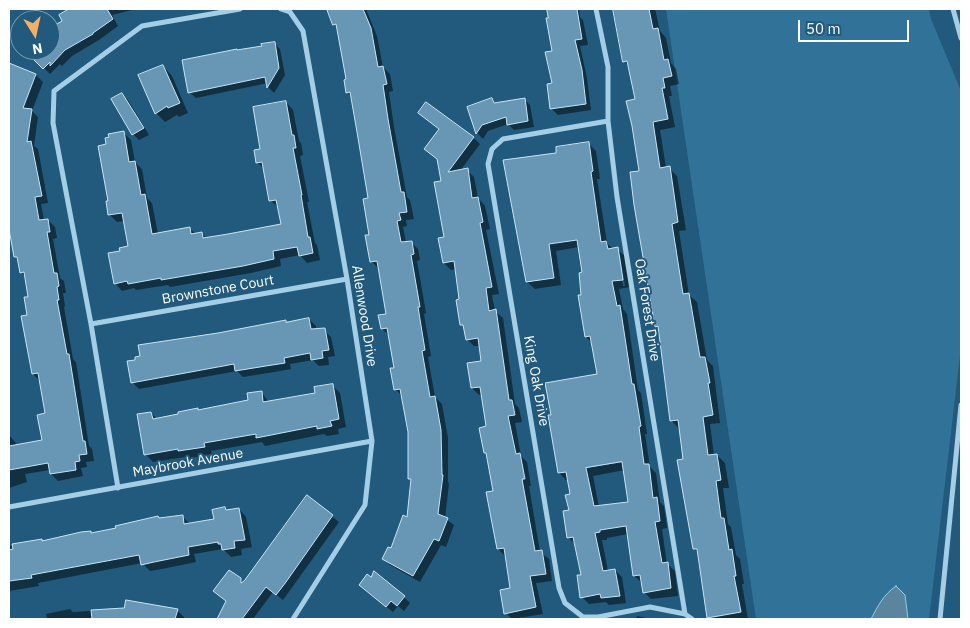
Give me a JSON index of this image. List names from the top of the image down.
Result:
{
  "streets": {
    "street": [
      "Brownstone Court",
      "Oak Forest Drive",
      "Allenwood Drive",
      "King Oak Drive",
      "Maybrook Avenue"
    ]
  },
  "crossings": [
    ["Brownstone Court", "Allenwood Drive"],
    ["Oak Forest Drive", "King Oak Drive"],
    ["Allenwood Drive", "Maybrook Avenue"]
  ],
  "scale_bar": "50 m",
  "north": "bottom"
}
